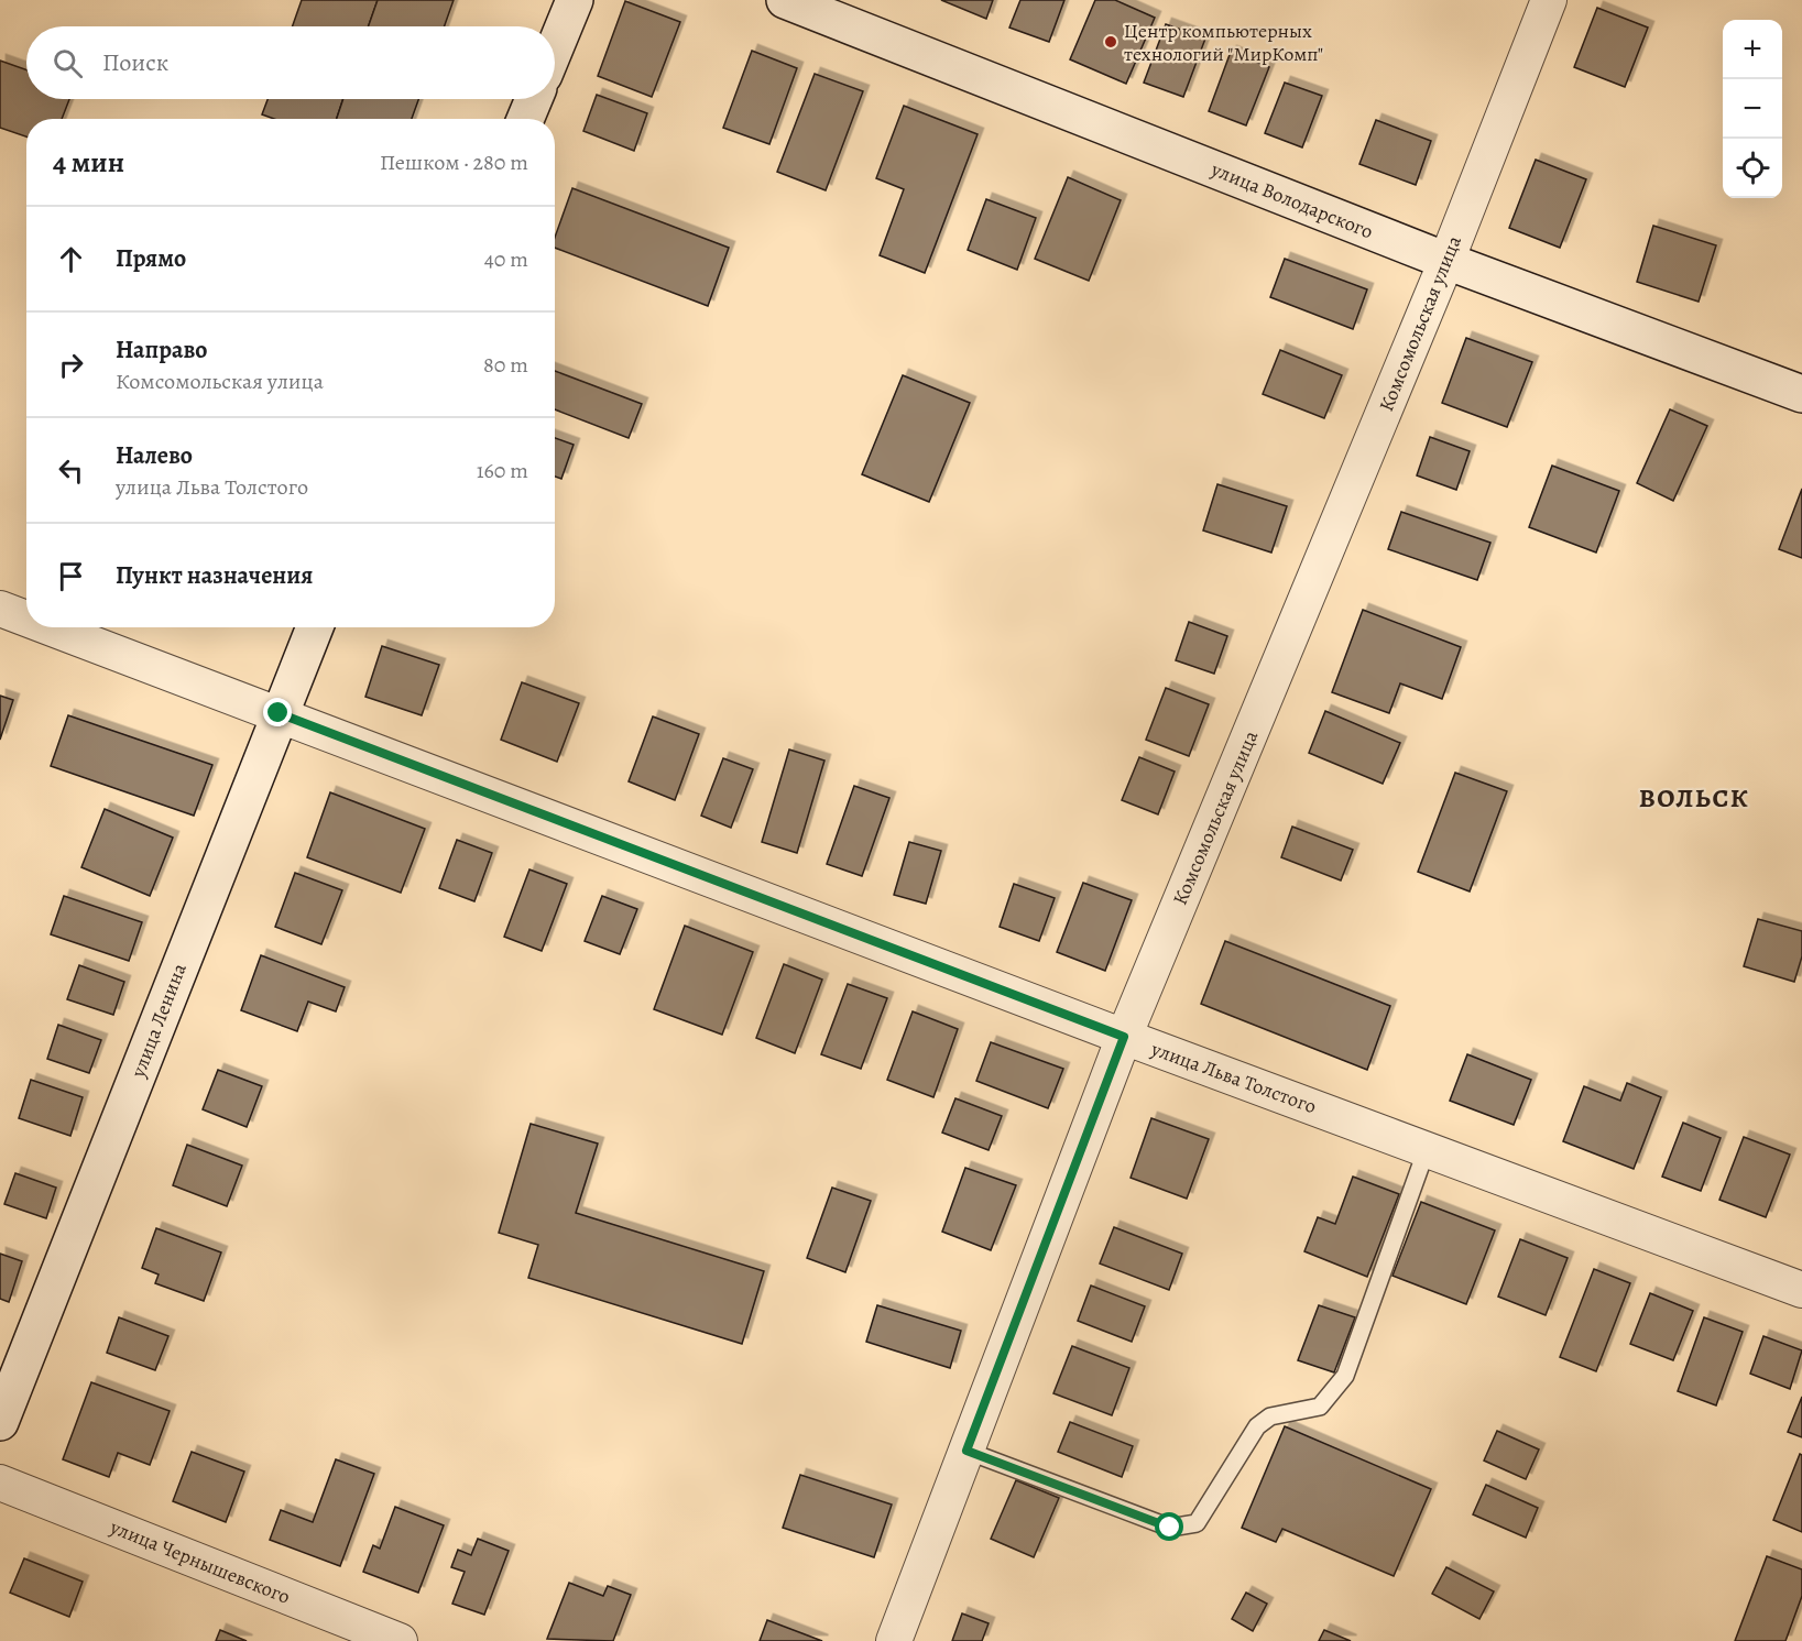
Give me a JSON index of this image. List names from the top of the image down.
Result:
{
  "streets": {
    "street": [
      "улица Володарского",
      "Комсомольская улица",
      "улица Ленина",
      "улица Льва Толстого",
      "улица Чернышевского"
    ]
  },
  "crossings": [
    ["улица Володарского", "Комсомольская улица"],
    ["Комсомольская улица", "улица Льва Толстого"],
    ["улица Ленина", "улица Льва Толстого"]
  ],
  "districts": ["ВОЛЬСК"],
  "places": ["Центр компьютерных технологий \"МирКомп\""],
  "page": {
    "map_buttons": ["+", "−"],
    "search": "Поиск",
    "heading": ["4 мин", "Пешком · 280 m"],
    "list": [
      ["Прямо", "40 m"],
      ["Направо", "Комсомольская улица", "80 m"],
      ["Налево", "улица Льва Толстого", "160 m"],
      "Пункт назначения"
    ]
  }
}
